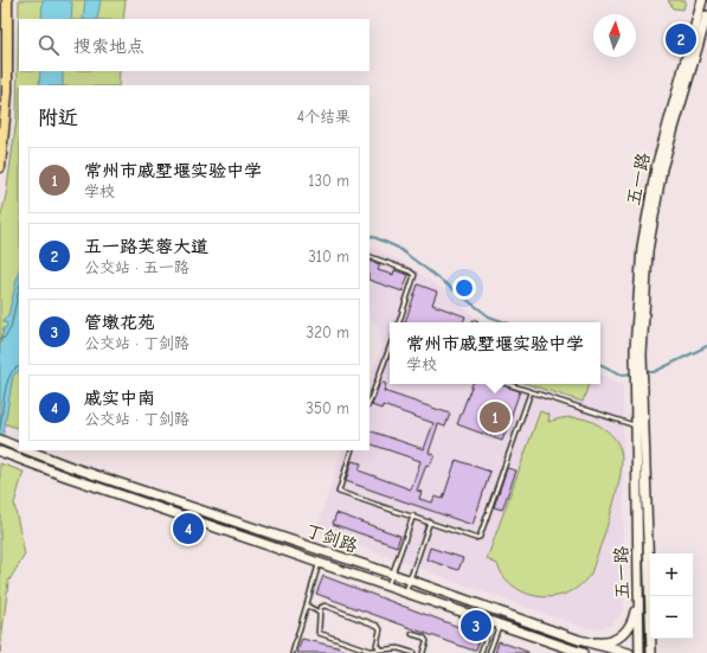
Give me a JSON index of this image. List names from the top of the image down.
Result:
{
  "streets": {
    "main road": ["五一路", "丁剑路"]
  },
  "north": "top",
  "page": {
    "search": "搜索地点",
    "pins": [
      "2",
      "1",
      "4",
      "3"
    ],
    "heading": ["附近", "4个结果"],
    "list": [
      {
        "mark": "1",
        "name": "常州市戚墅堰实验中学",
        "note": "学校",
        "value": "130 m"
      },
      {
        "mark": "2",
        "name": "五一路芙蓉大道",
        "note": "公交站 · 五一路",
        "value": "310 m"
      },
      {
        "mark": "3",
        "name": "管墩花苑",
        "note": "公交站 · 丁剑路",
        "value": "320 m"
      },
      {
        "mark": "4",
        "name": "戚实中南",
        "note": "公交站 · 丁剑路",
        "value": "350 m"
      }
    ],
    "popup": ["常州市戚墅堰实验中学", "学校"],
    "map_buttons": ["+", "−"]
  }
}
